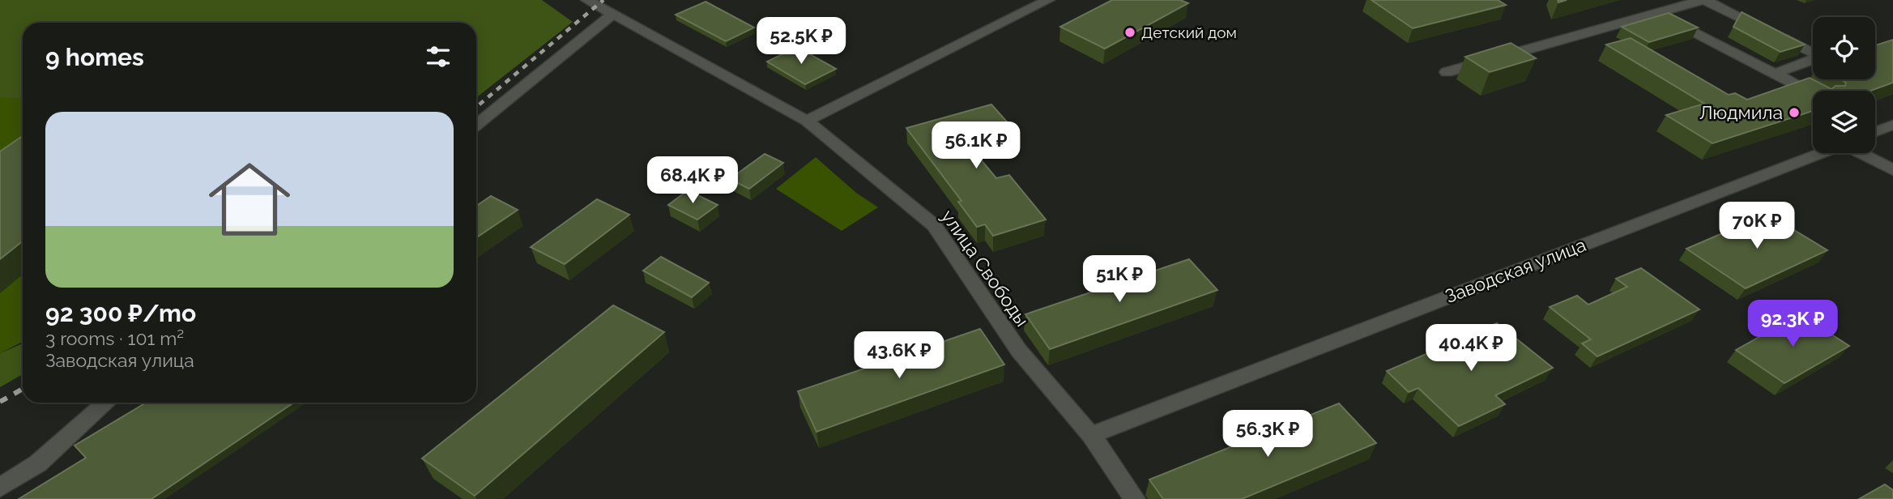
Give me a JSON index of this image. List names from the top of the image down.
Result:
{
  "streets": {
    "street": ["улица Свободы", "Заводская улица"]
  },
  "crossings": [
    ["улица Свободы", "Заводская улица"]
  ],
  "places": ["Детский дом", "Людмила"],
  "page": {
    "price": [
      "52.5K ₽",
      "56.1K ₽",
      "68.4K ₽",
      "70K ₽",
      "51K ₽",
      "92.3K ₽",
      "40.4K ₽",
      "43.6K ₽",
      "56.3K ₽"
    ],
    "heading": "9 homes",
    "list": [
      {
        "name": "92 300 ₽/mo",
        "note": "3 rooms · 101 m² · Заводская улица"
      }
    ]
  }
}
